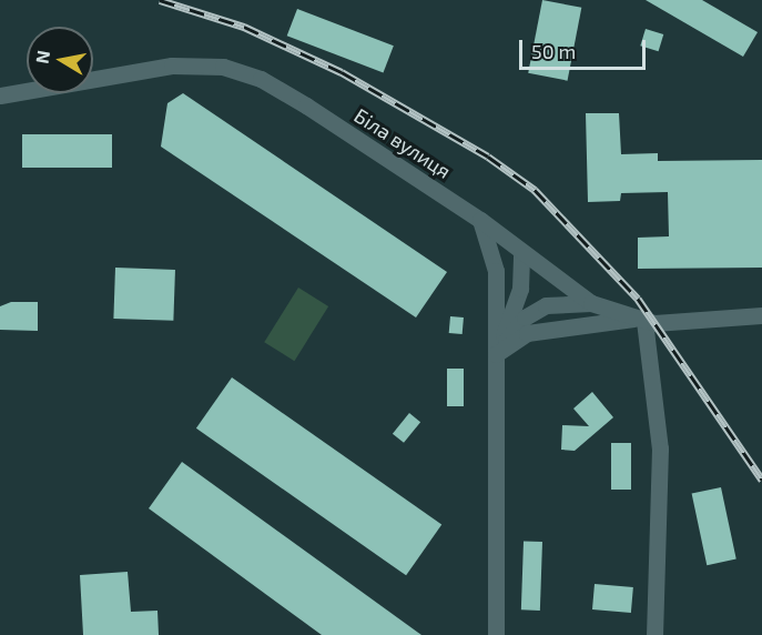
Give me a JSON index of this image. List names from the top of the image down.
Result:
{
  "streets": {
    "street": ["Біла вулиця"]
  },
  "scale_bar": "50 m",
  "north": "left"
}
